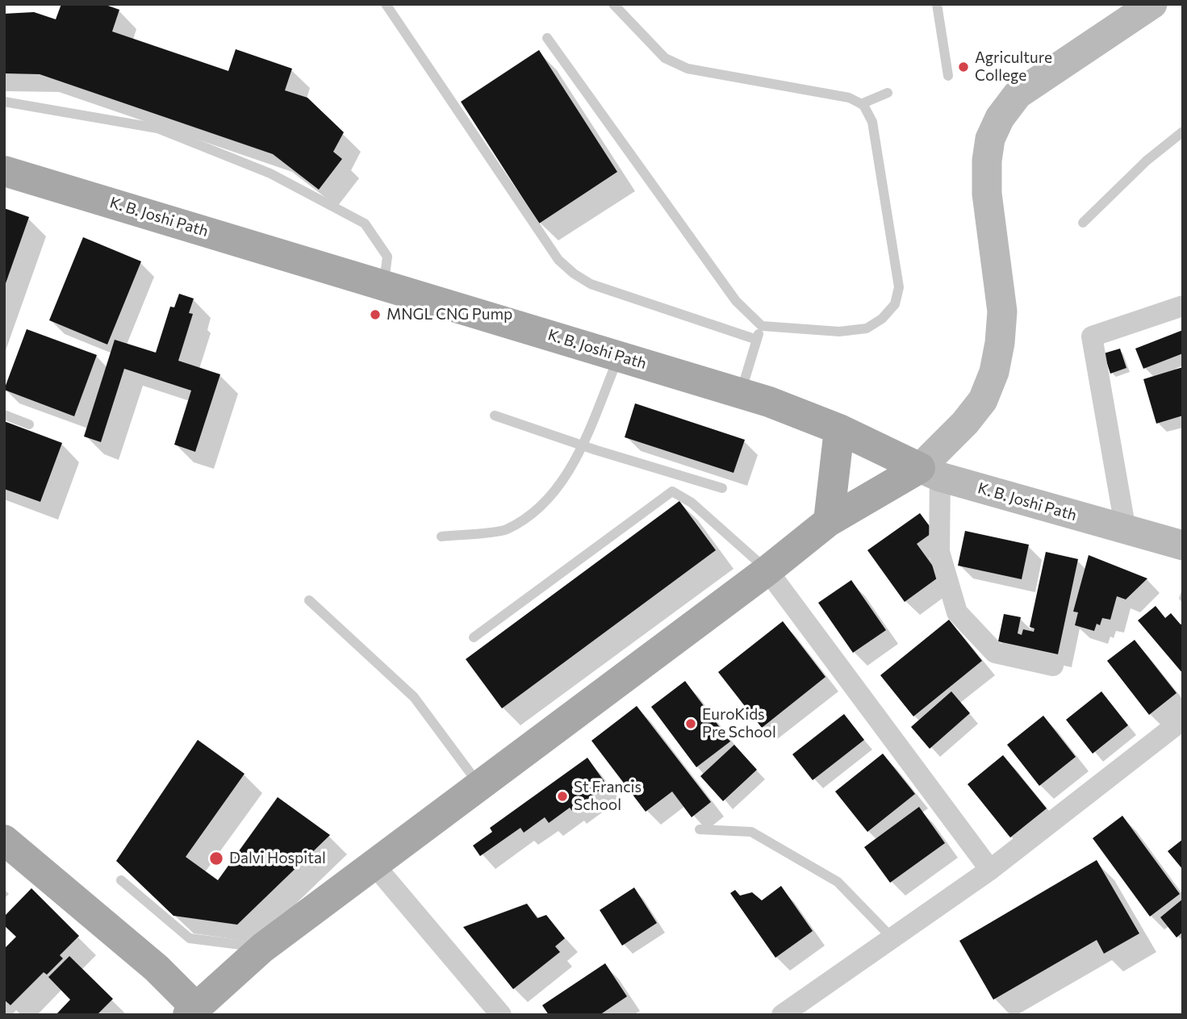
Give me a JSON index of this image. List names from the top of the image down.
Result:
{
  "streets": {
    "main road": ["K. B. Joshi Path"]
  },
  "places": [
    "Agriculture College",
    "MNGL CNG Pump",
    "EuroKids Pre School",
    "St Francis School",
    "Dalvi Hospital"
  ]
}
